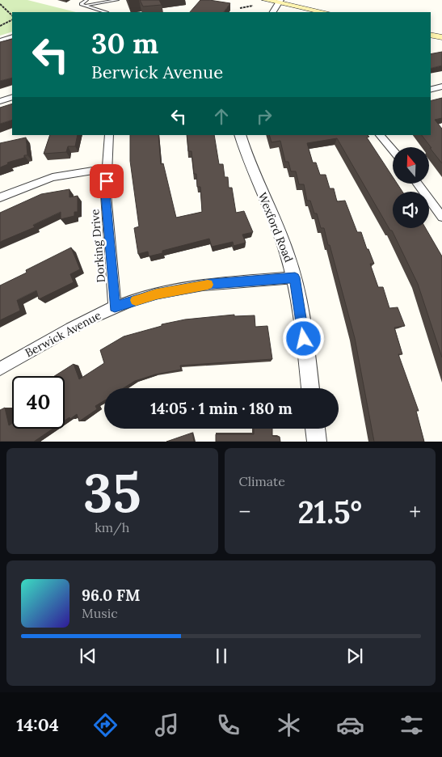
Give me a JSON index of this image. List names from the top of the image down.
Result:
{
  "streets": {
    "street": ["Wexford Road", "Dorking Drive", "Berwick Avenue"]
  },
  "crossings": [
    ["Wexford Road", "Berwick Avenue"],
    ["Dorking Drive", "Berwick Avenue"]
  ],
  "north": "top",
  "page": {
    "turn": ["30 m", "Berwick Avenue"],
    "limit": "40",
    "trip": "14:05 · 1 min · 180 m",
    "tile": [
      ["35", "km/h"],
      "Climate"
    ],
    "heat": ["−", "21.5°", "+"],
    "song": ["96.0 FM", "Music"],
    "tabs": "14:04"
  }
}
